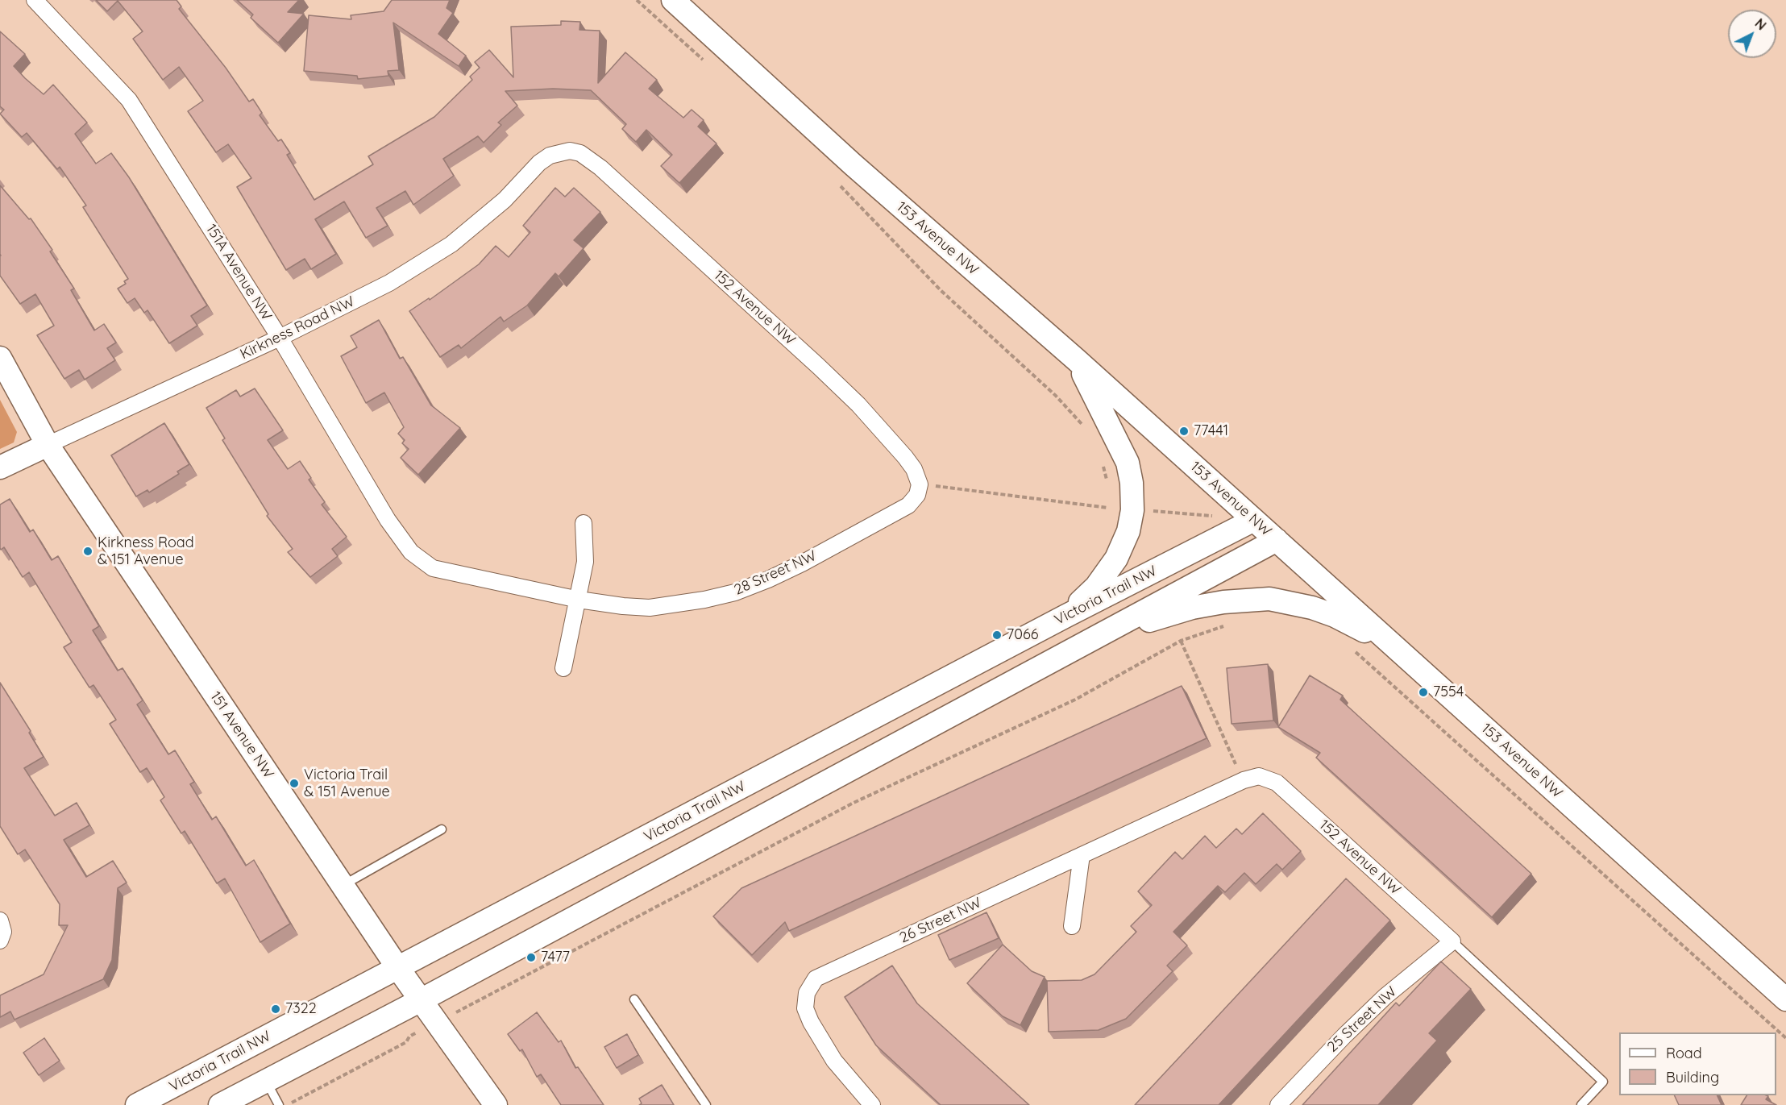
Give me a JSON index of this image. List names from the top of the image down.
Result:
{
  "streets": {
    "main road": [
      "153 Avenue NW",
      "Kirkness Road NW",
      "Victoria Trail NW",
      "151 Avenue NW"
    ],
    "street": [
      "151A Avenue NW",
      "152 Avenue NW",
      "28 Street NW",
      "26 Street NW",
      "25 Street NW"
    ]
  },
  "crossings": [
    ["153 Avenue NW", "Victoria Trail NW"],
    ["151A Avenue NW", "Kirkness Road NW"],
    ["151A Avenue NW", "28 Street NW"],
    ["152 Avenue NW", "Kirkness Road NW"],
    ["152 Avenue NW", "28 Street NW"],
    ["152 Avenue NW", "26 Street NW"],
    ["152 Avenue NW", "25 Street NW"],
    ["Kirkness Road NW", "151 Avenue NW"],
    ["Victoria Trail NW", "151 Avenue NW"]
  ],
  "places": [
    "77441",
    "Kirkness Road & 151 Avenue",
    "7066",
    "7554",
    "Victoria Trail & 151 Avenue",
    "7477",
    "7322"
  ],
  "legend": ["Road", "Building"],
  "north": "top right"
}
